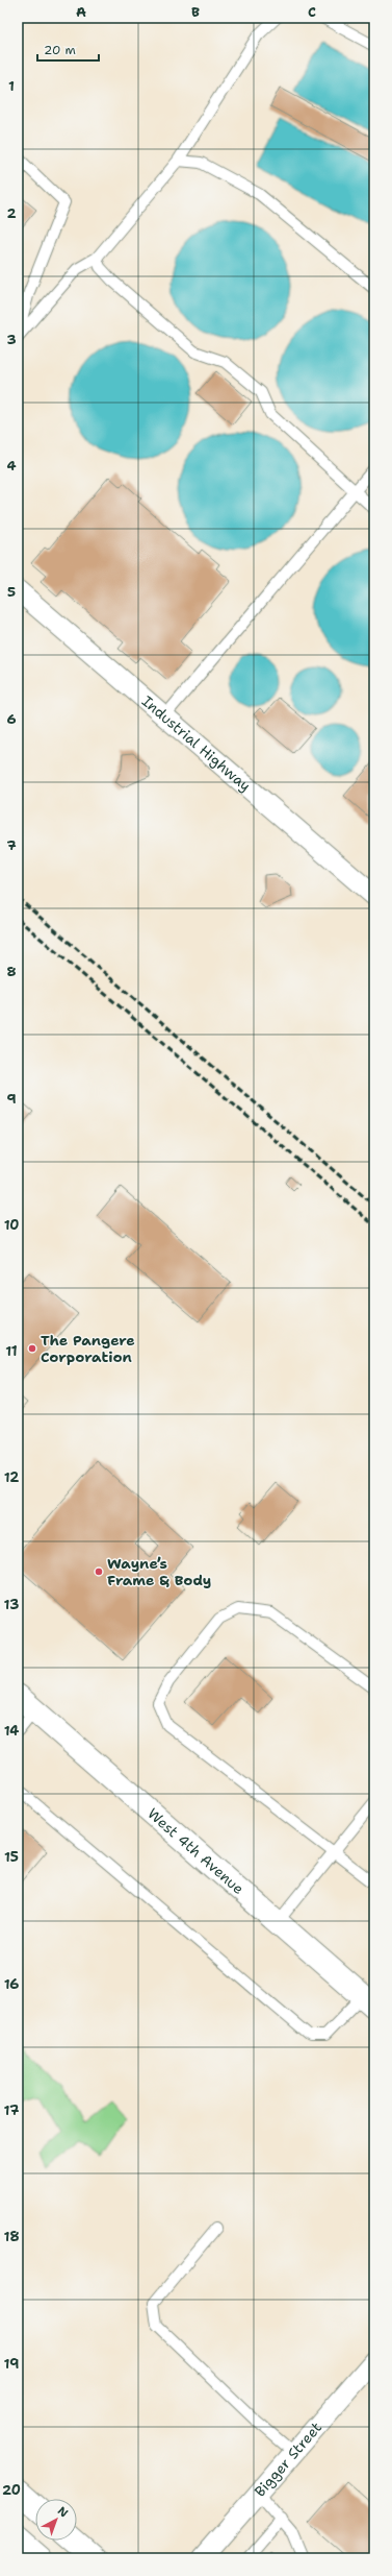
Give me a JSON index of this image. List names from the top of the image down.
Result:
{
  "streets": {
    "main road": ["West 4th Avenue"],
    "street": ["Industrial Highway", "Bigger Street"]
  },
  "places": ["The Pangere Corporation", "Wayne’s Frame & Body"],
  "scale_bar": "20 m",
  "north": "top right",
  "grid": {
    "columns": ["A", "B", "C"],
    "rows": [
      "1",
      "2",
      "3",
      "4",
      "5",
      "6",
      "7",
      "8",
      "9",
      "10",
      "11",
      "12",
      "13",
      "14",
      "15",
      "16",
      "17",
      "18",
      "19",
      "20"
    ]
  }
}
